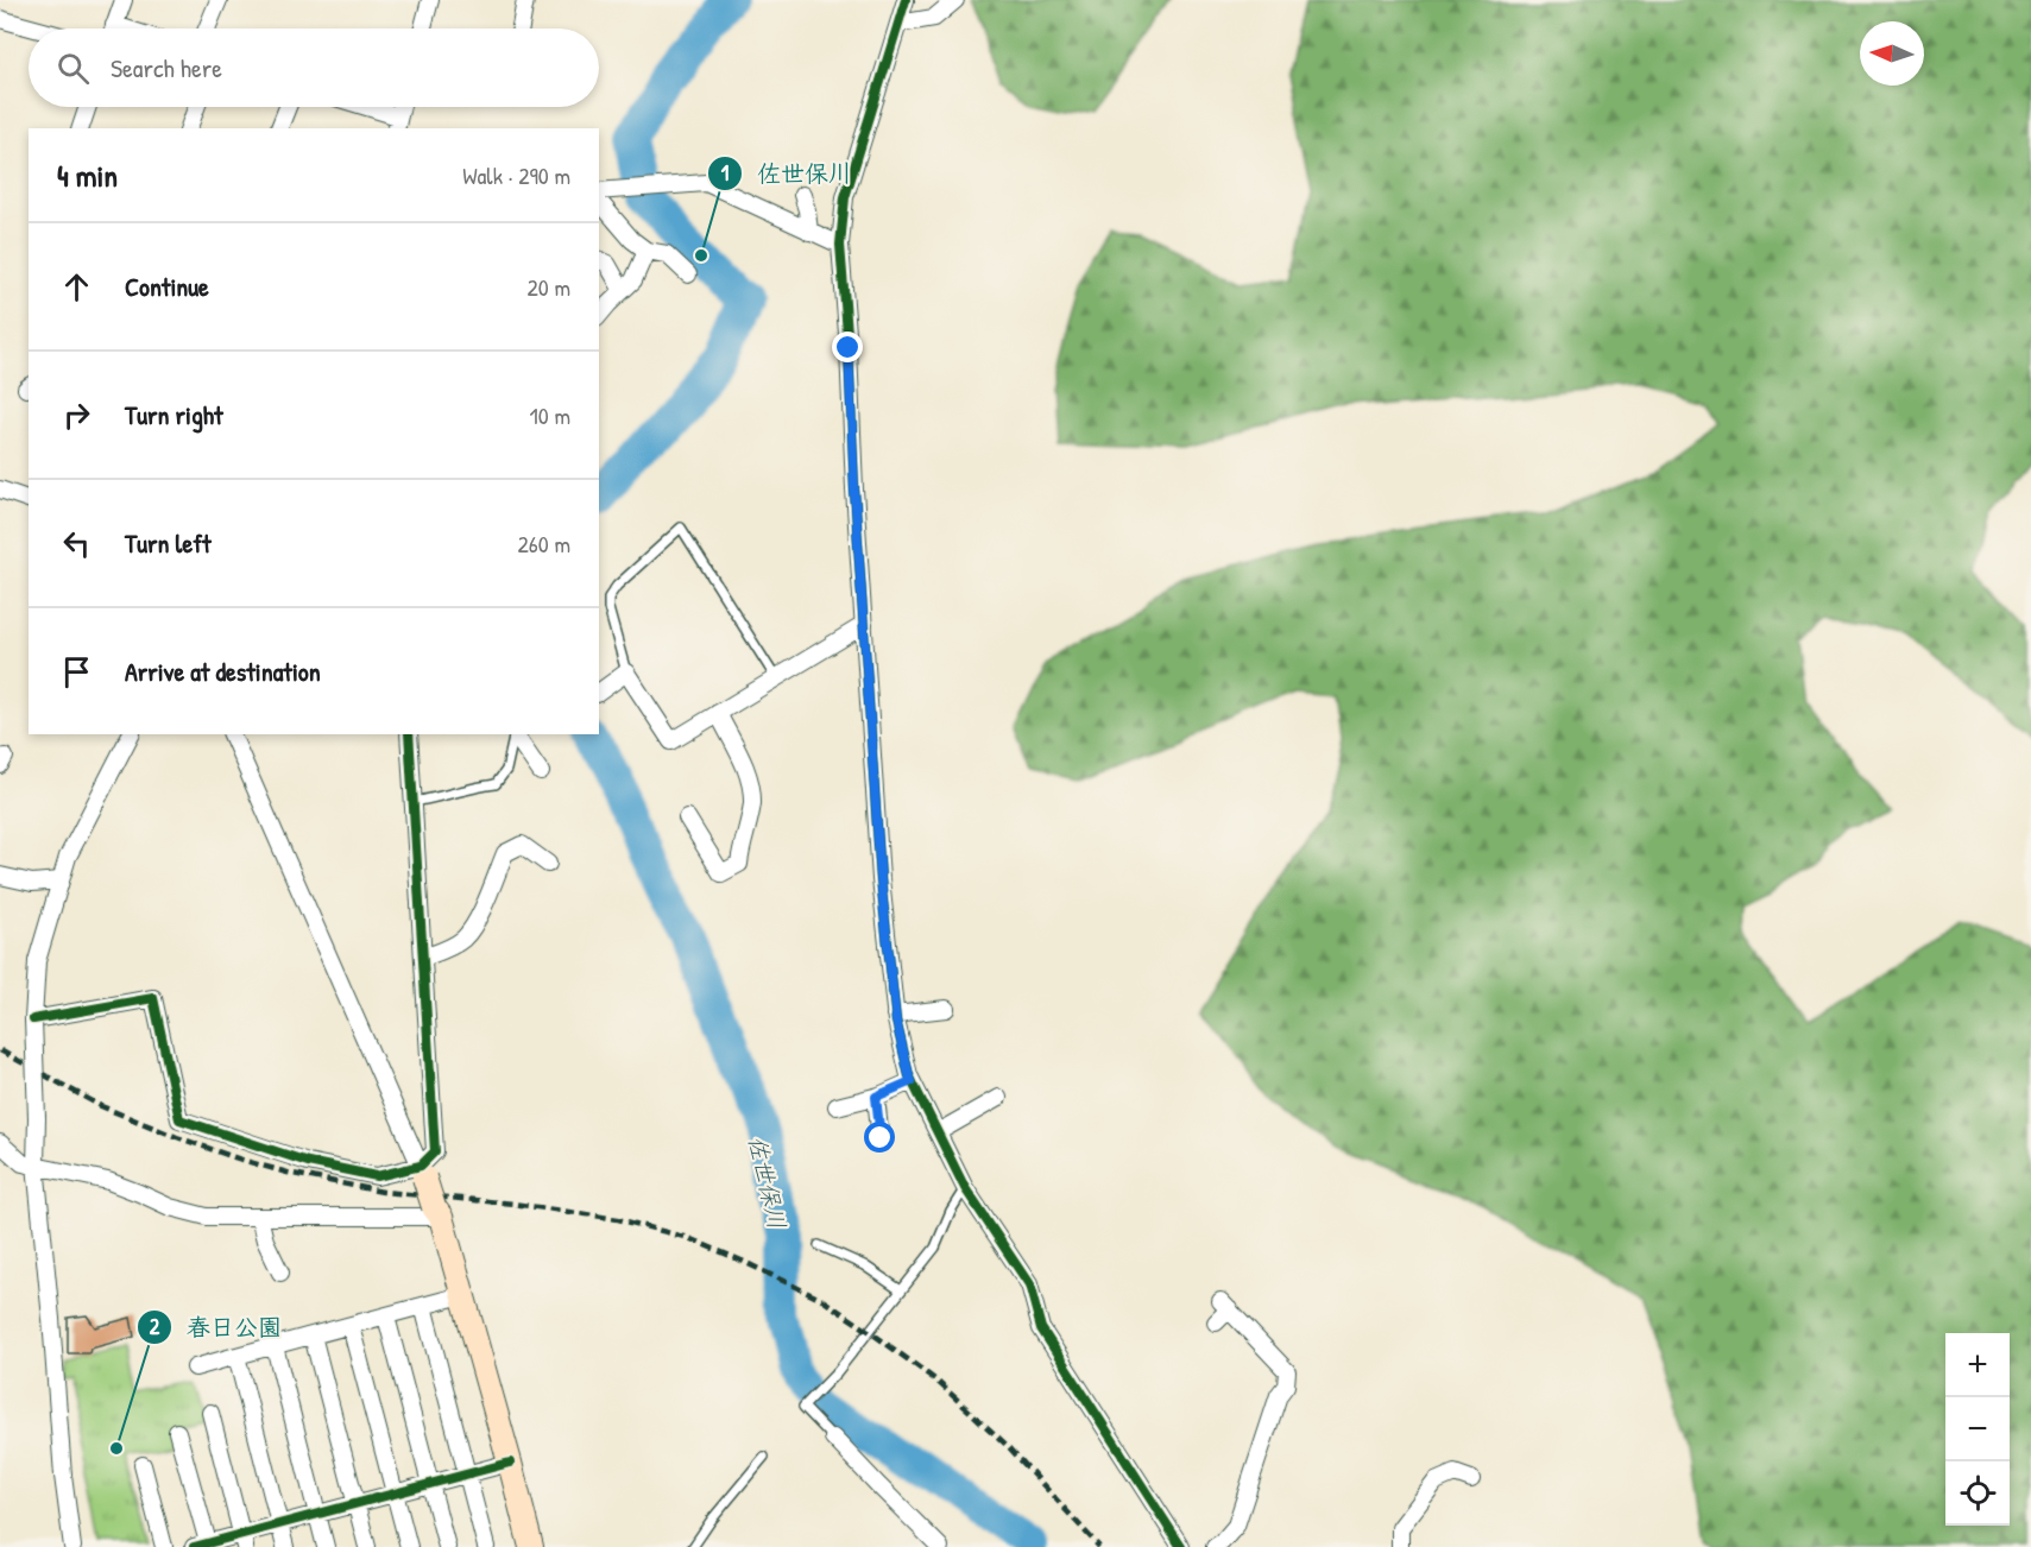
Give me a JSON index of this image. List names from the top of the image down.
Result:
{
  "water": ["佐世保川"],
  "places": ["佐世保川", "春日公園"],
  "north": "left",
  "page": {
    "search": "Search here",
    "heading": ["4 min", "Walk · 290 m"],
    "list": [
      ["Continue", "20 m"],
      ["Turn right", "10 m"],
      ["Turn left", "260 m"],
      "Arrive at destination"
    ],
    "map_buttons": ["+", "−"]
  }
}
